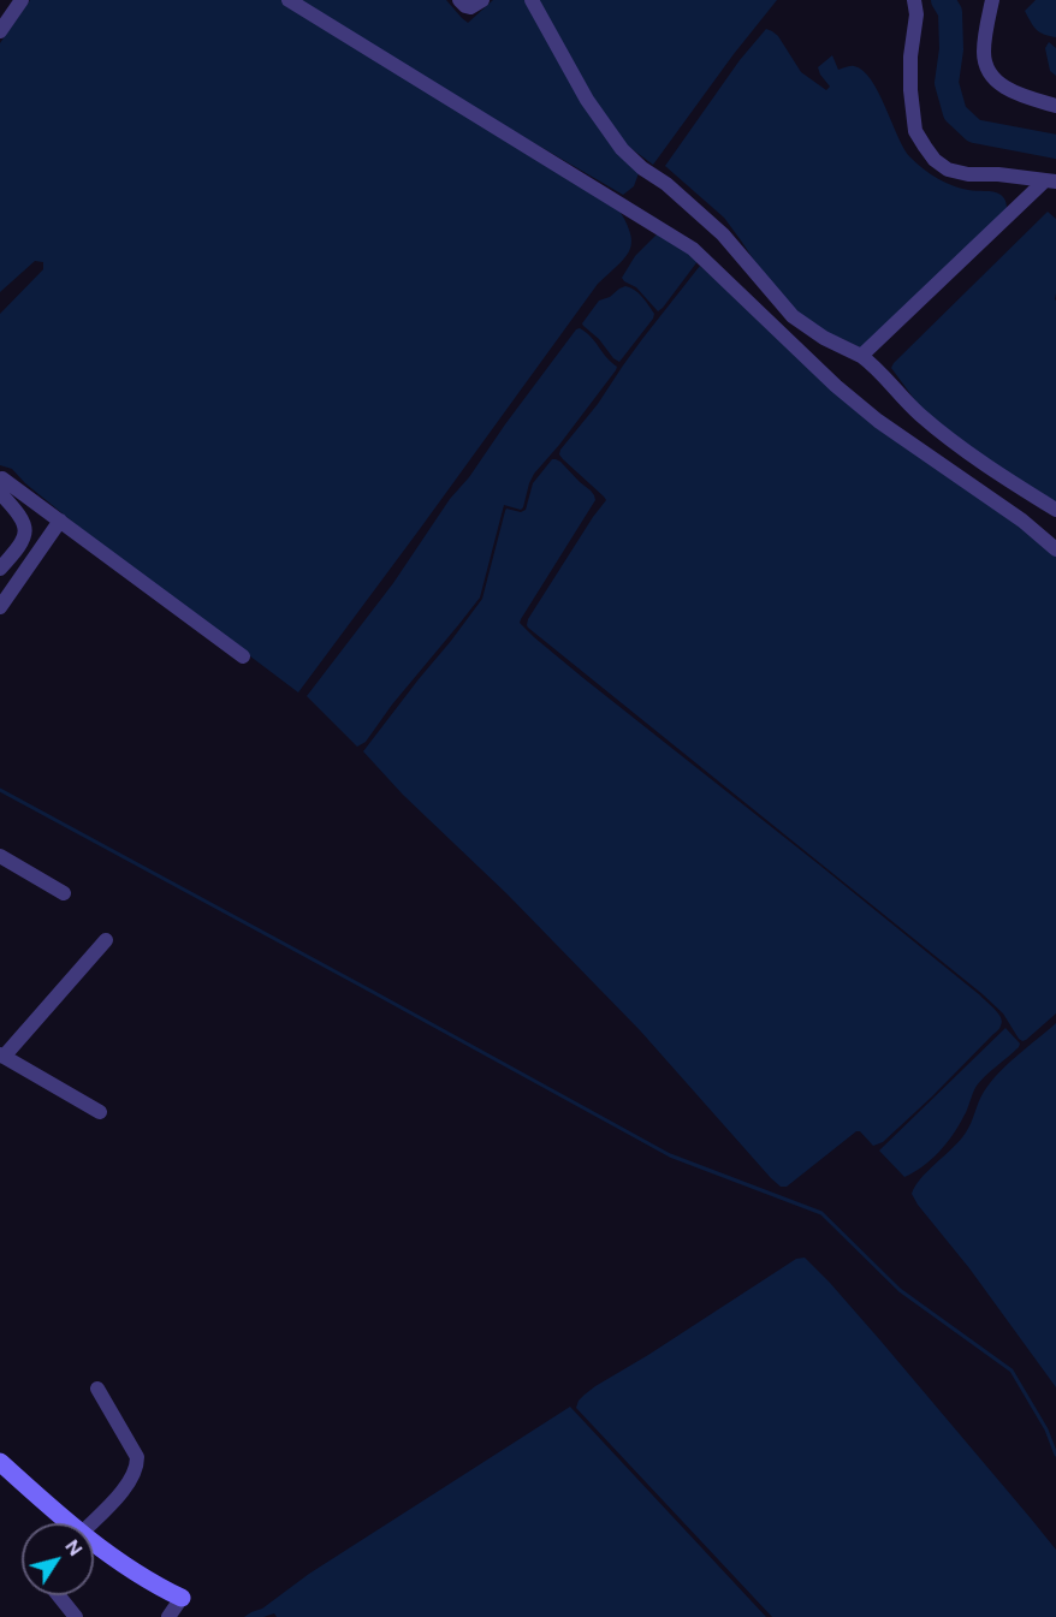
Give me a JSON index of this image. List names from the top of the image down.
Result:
{
  "north": "top right"
}
